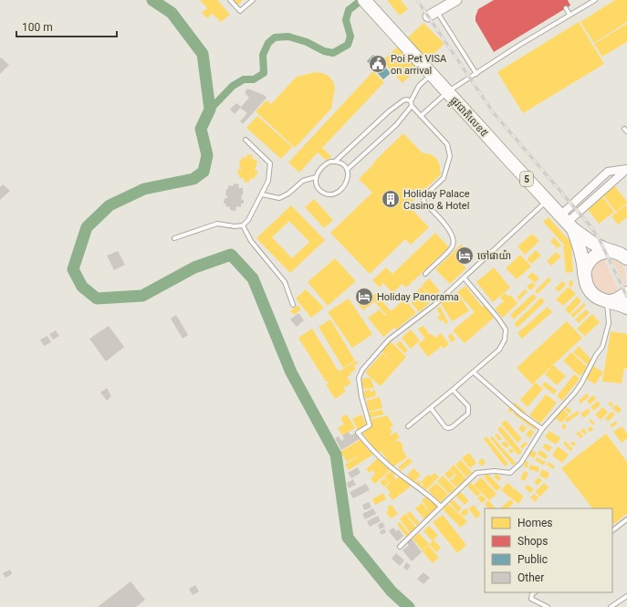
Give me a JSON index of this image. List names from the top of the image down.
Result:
{
  "streets": {
    "highway": ["ផ្លូវជាតិលេខ៥", "5"]
  },
  "places": {
    "public building": ["Poi Pet VISA on arrival"],
    "building": ["Holiday Palace Casino & Hotel"],
    "hotel": ["ចៅផាយ៉ា", "Holiday Panorama"]
  },
  "legend": [
    "Homes",
    "Shops",
    "Public",
    "Other"
  ],
  "scale_bar": "100 m"
}
